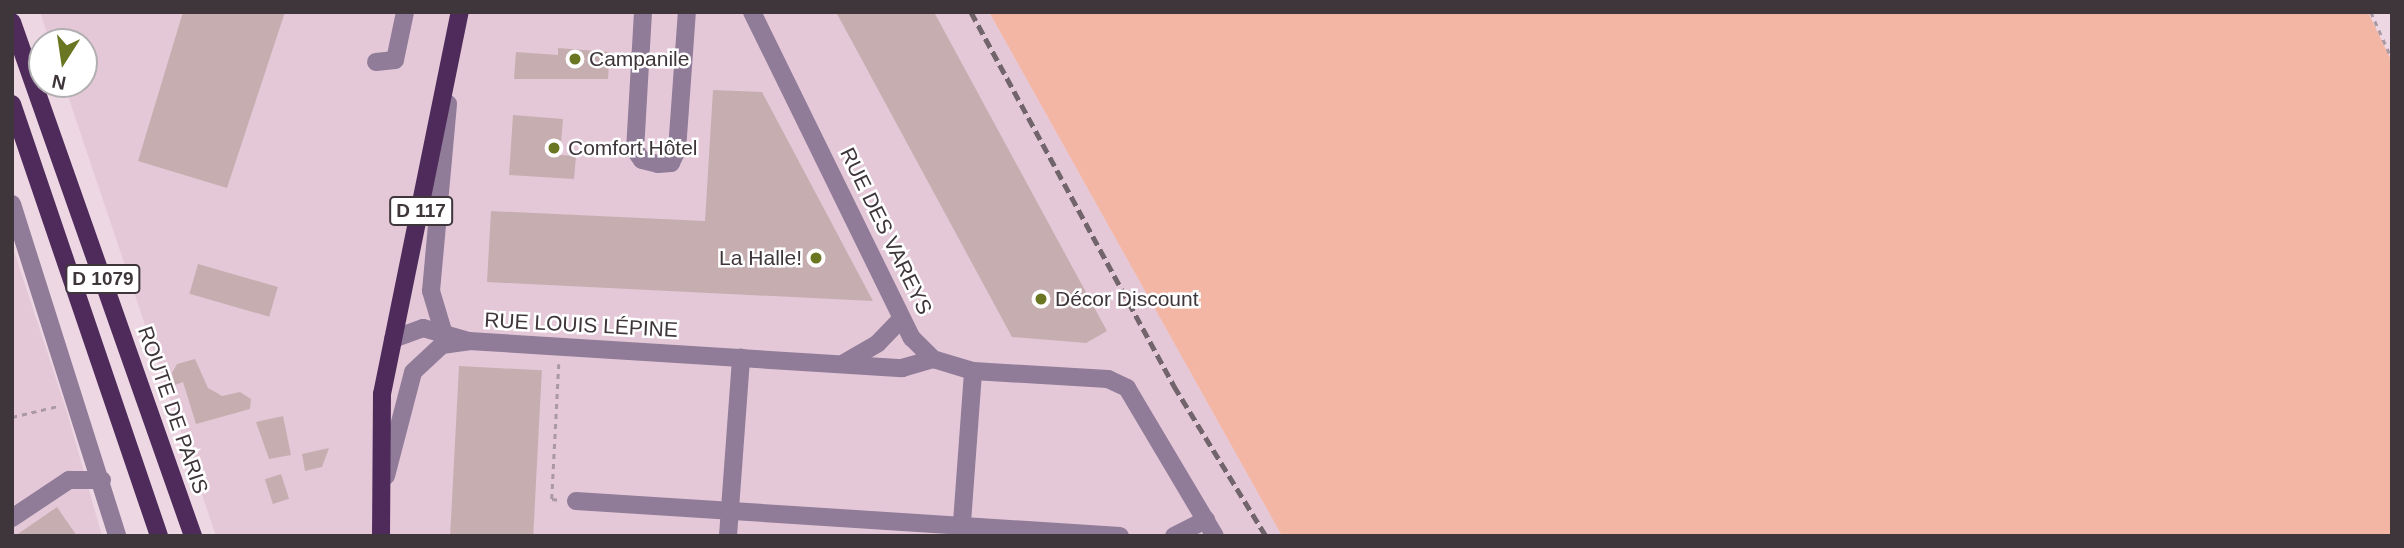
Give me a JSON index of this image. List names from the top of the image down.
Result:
{
  "streets": {
    "main road": ["D 117", "D 1079", "ROUTE DE PARIS"],
    "street": ["RUE DES VAREYS", "RUE LOUIS LÉPINE"]
  },
  "crossings": [
    ["RUE DES VAREYS", "RUE LOUIS LÉPINE"]
  ],
  "places": [
    "Campanile",
    "Comfort Hôtel",
    "La Halle!",
    "Décor Discount"
  ],
  "north": "bottom"
}
